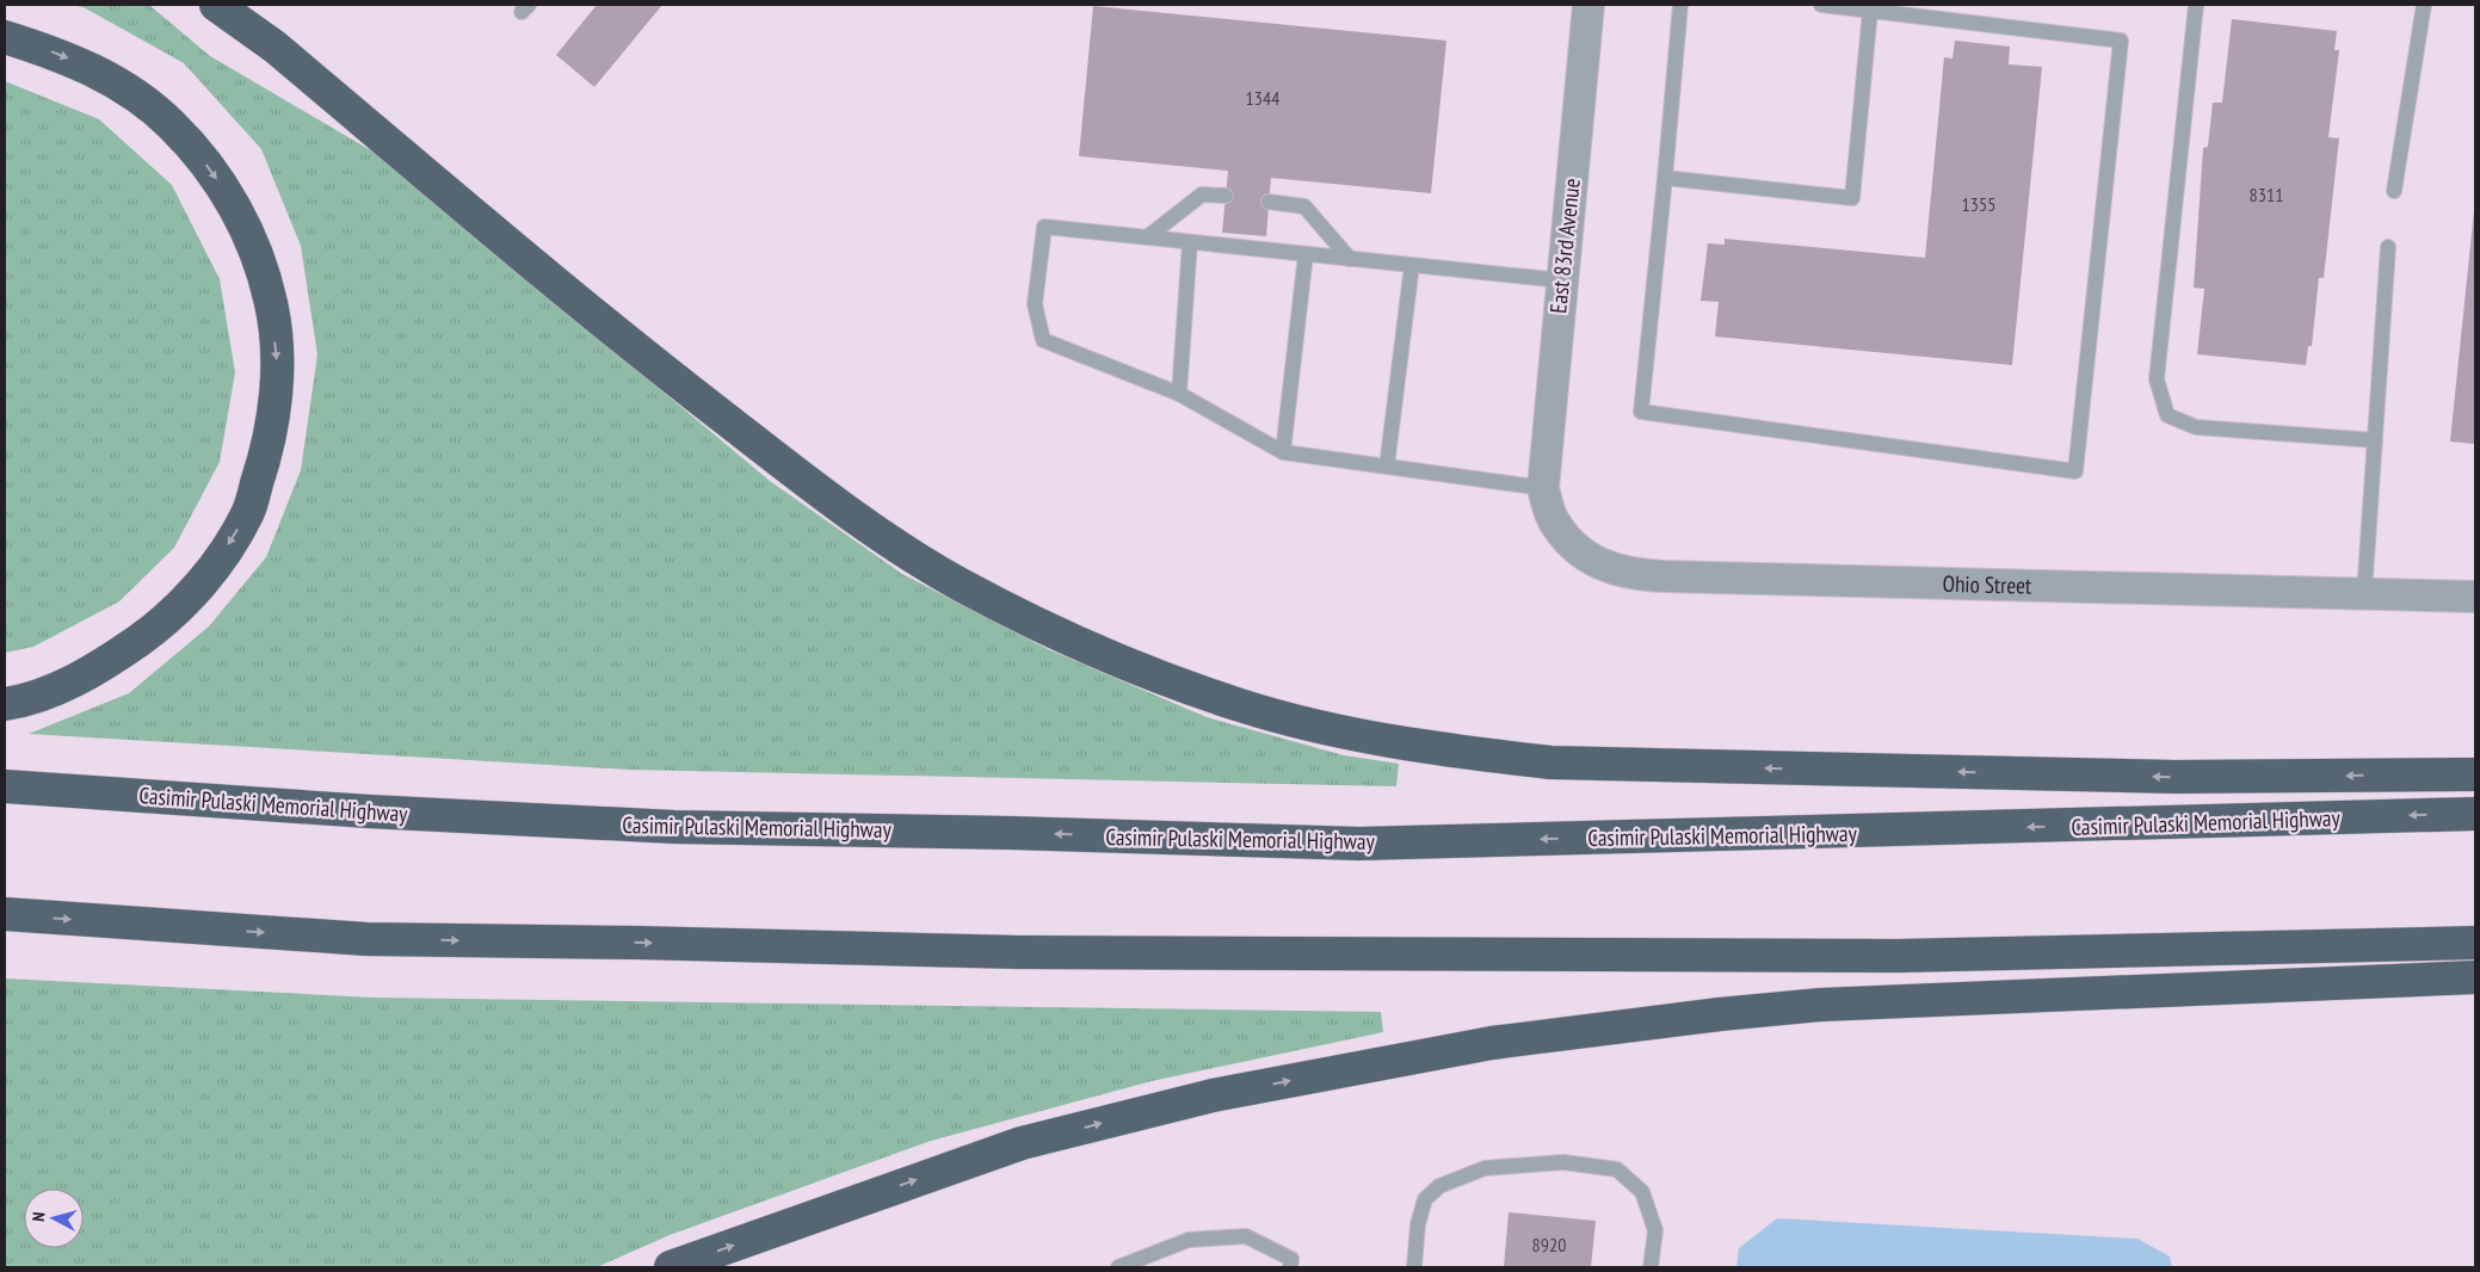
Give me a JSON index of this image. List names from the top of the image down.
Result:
{
  "streets": {
    "highway": ["Casimir Pulaski Memorial Highway"],
    "street": ["East 83rd Avenue", "Ohio Street"]
  },
  "crossings": [
    ["East 83rd Avenue", "Ohio Street"]
  ],
  "house_numbers": [
    "1344",
    "8311",
    "1355",
    "8920"
  ],
  "north": "left"
}
